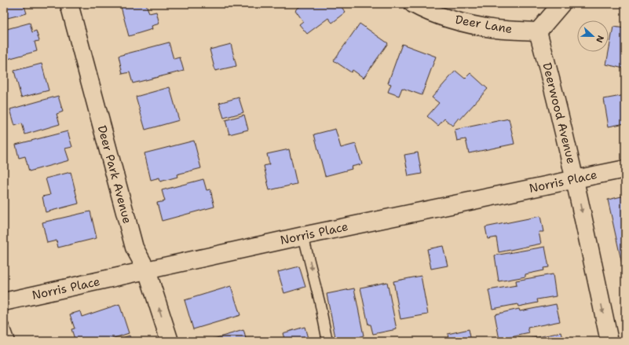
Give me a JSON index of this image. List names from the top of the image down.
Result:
{
  "streets": {
    "street": [
      "Deer Lane",
      "Deerwood Avenue",
      "Deer Park Avenue",
      "Norris Place"
    ]
  },
  "crossings": [
    ["Deer Lane", "Deerwood Avenue"],
    ["Deerwood Avenue", "Norris Place"],
    ["Deer Park Avenue", "Norris Place"]
  ],
  "one_way": ["Deerwood Avenue"],
  "north": "right"
}
